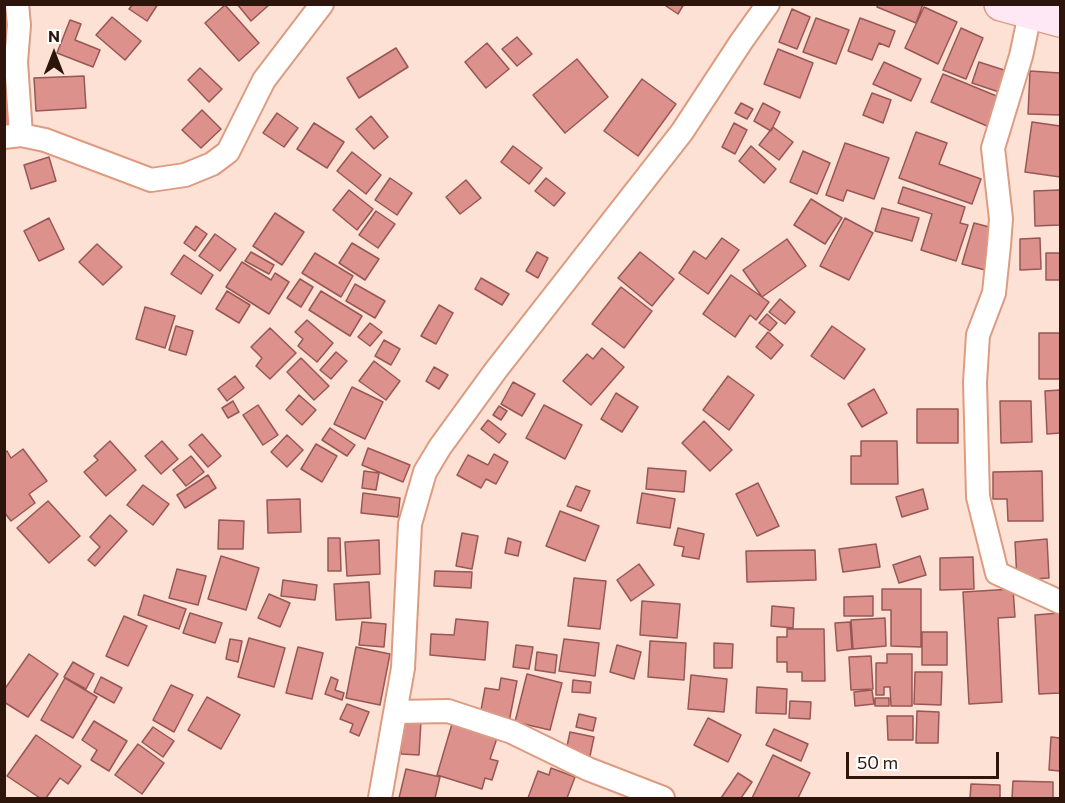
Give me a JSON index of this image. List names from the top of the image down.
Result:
{
  "scale_bar": "50 m",
  "north": "top"
}
